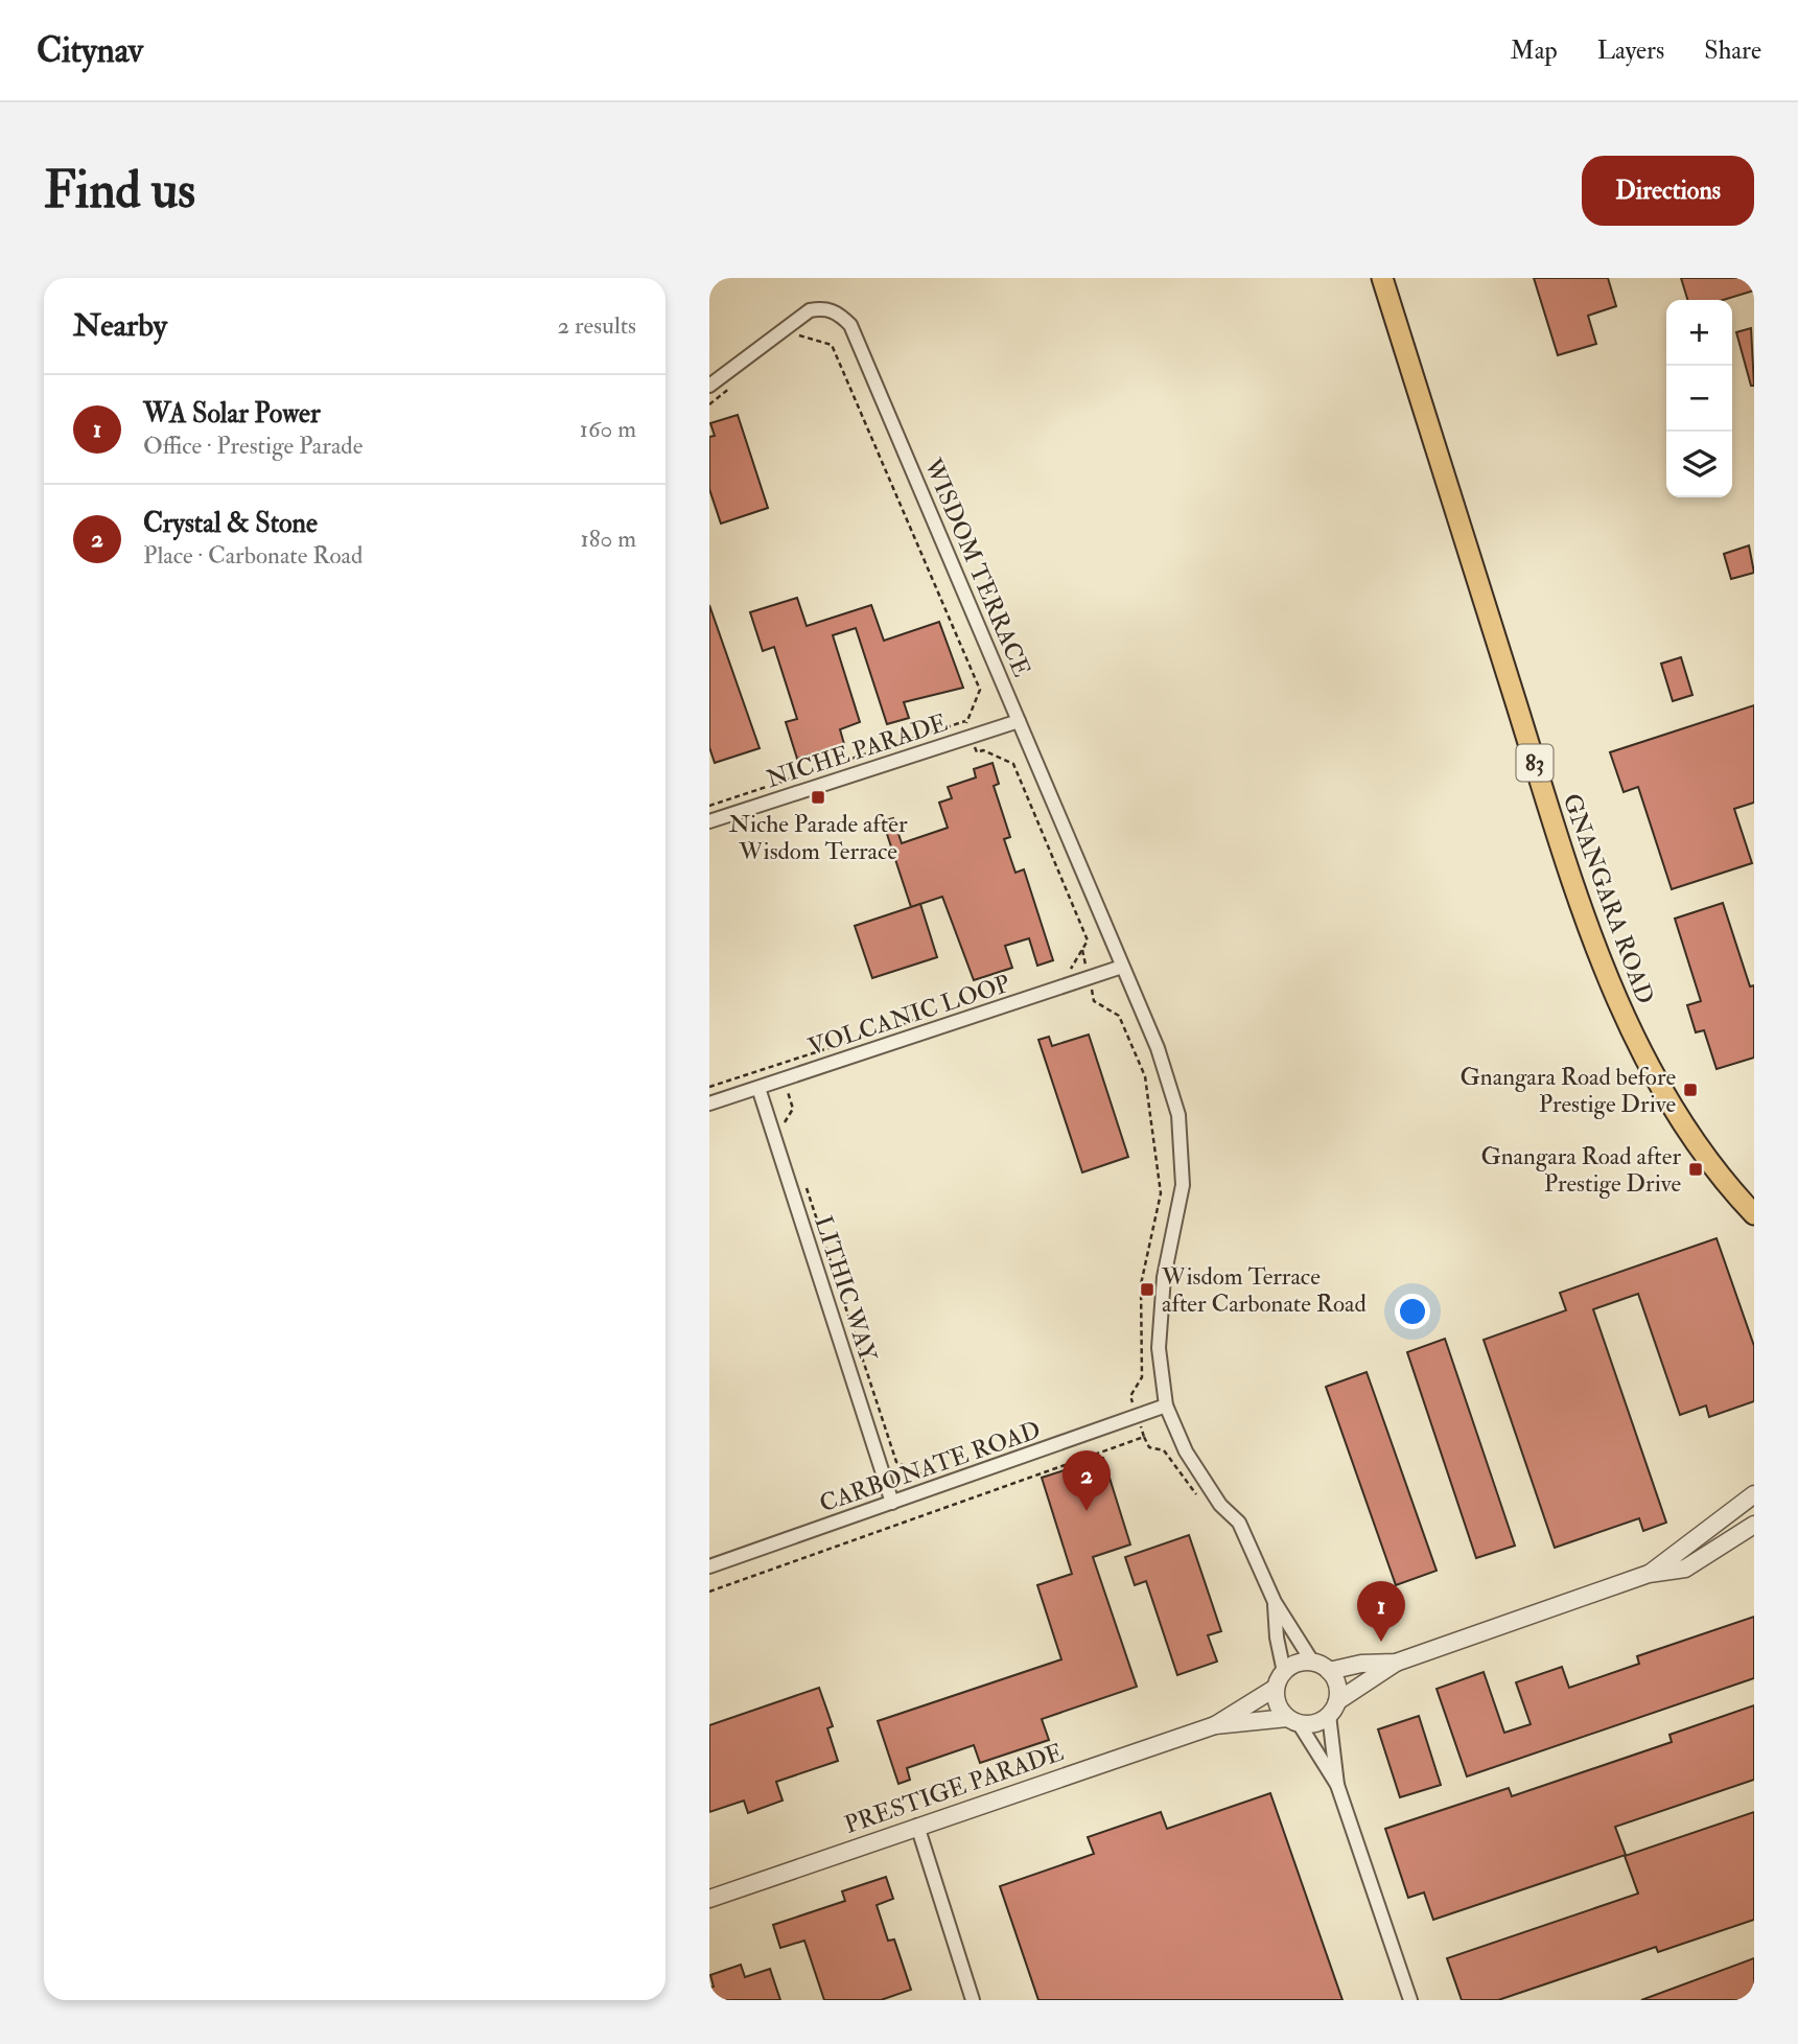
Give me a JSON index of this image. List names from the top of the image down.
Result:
{
  "streets": {
    "main road": ["83", "GNANGARA ROAD"],
    "street": [
      "WISDOM TERRACE",
      "NICHE PARADE",
      "VOLCANIC LOOP",
      "LITHIC WAY",
      "CARBONATE ROAD",
      "PRESTIGE PARADE"
    ]
  },
  "crossings": [
    ["WISDOM TERRACE", "NICHE PARADE"],
    ["WISDOM TERRACE", "VOLCANIC LOOP"],
    ["WISDOM TERRACE", "CARBONATE ROAD"],
    ["VOLCANIC LOOP", "LITHIC WAY"],
    ["LITHIC WAY", "CARBONATE ROAD"]
  ],
  "places": {
    "transit": [
      "Niche Parade after Wisdom Terrace",
      "Gnangara Road before Prestige Drive",
      "Gnangara Road after Prestige Drive",
      "Wisdom Terrace after Carbonate Road"
    ]
  },
  "page": {
    "header": "Citynav",
    "nav": ["Map", "Layers", "Share"],
    "buttons": "Directions",
    "title": "Find us",
    "heading": ["Nearby", "2 results"],
    "map_buttons": ["+", "−"],
    "list": [
      {
        "mark": "1",
        "name": "WA Solar Power",
        "note": "Office · Prestige Parade",
        "value": "160 m"
      },
      {
        "mark": "2",
        "name": "Crystal & Stone",
        "note": "Place · Carbonate Road",
        "value": "180 m"
      }
    ],
    "pins": ["2", "1"]
  }
}
